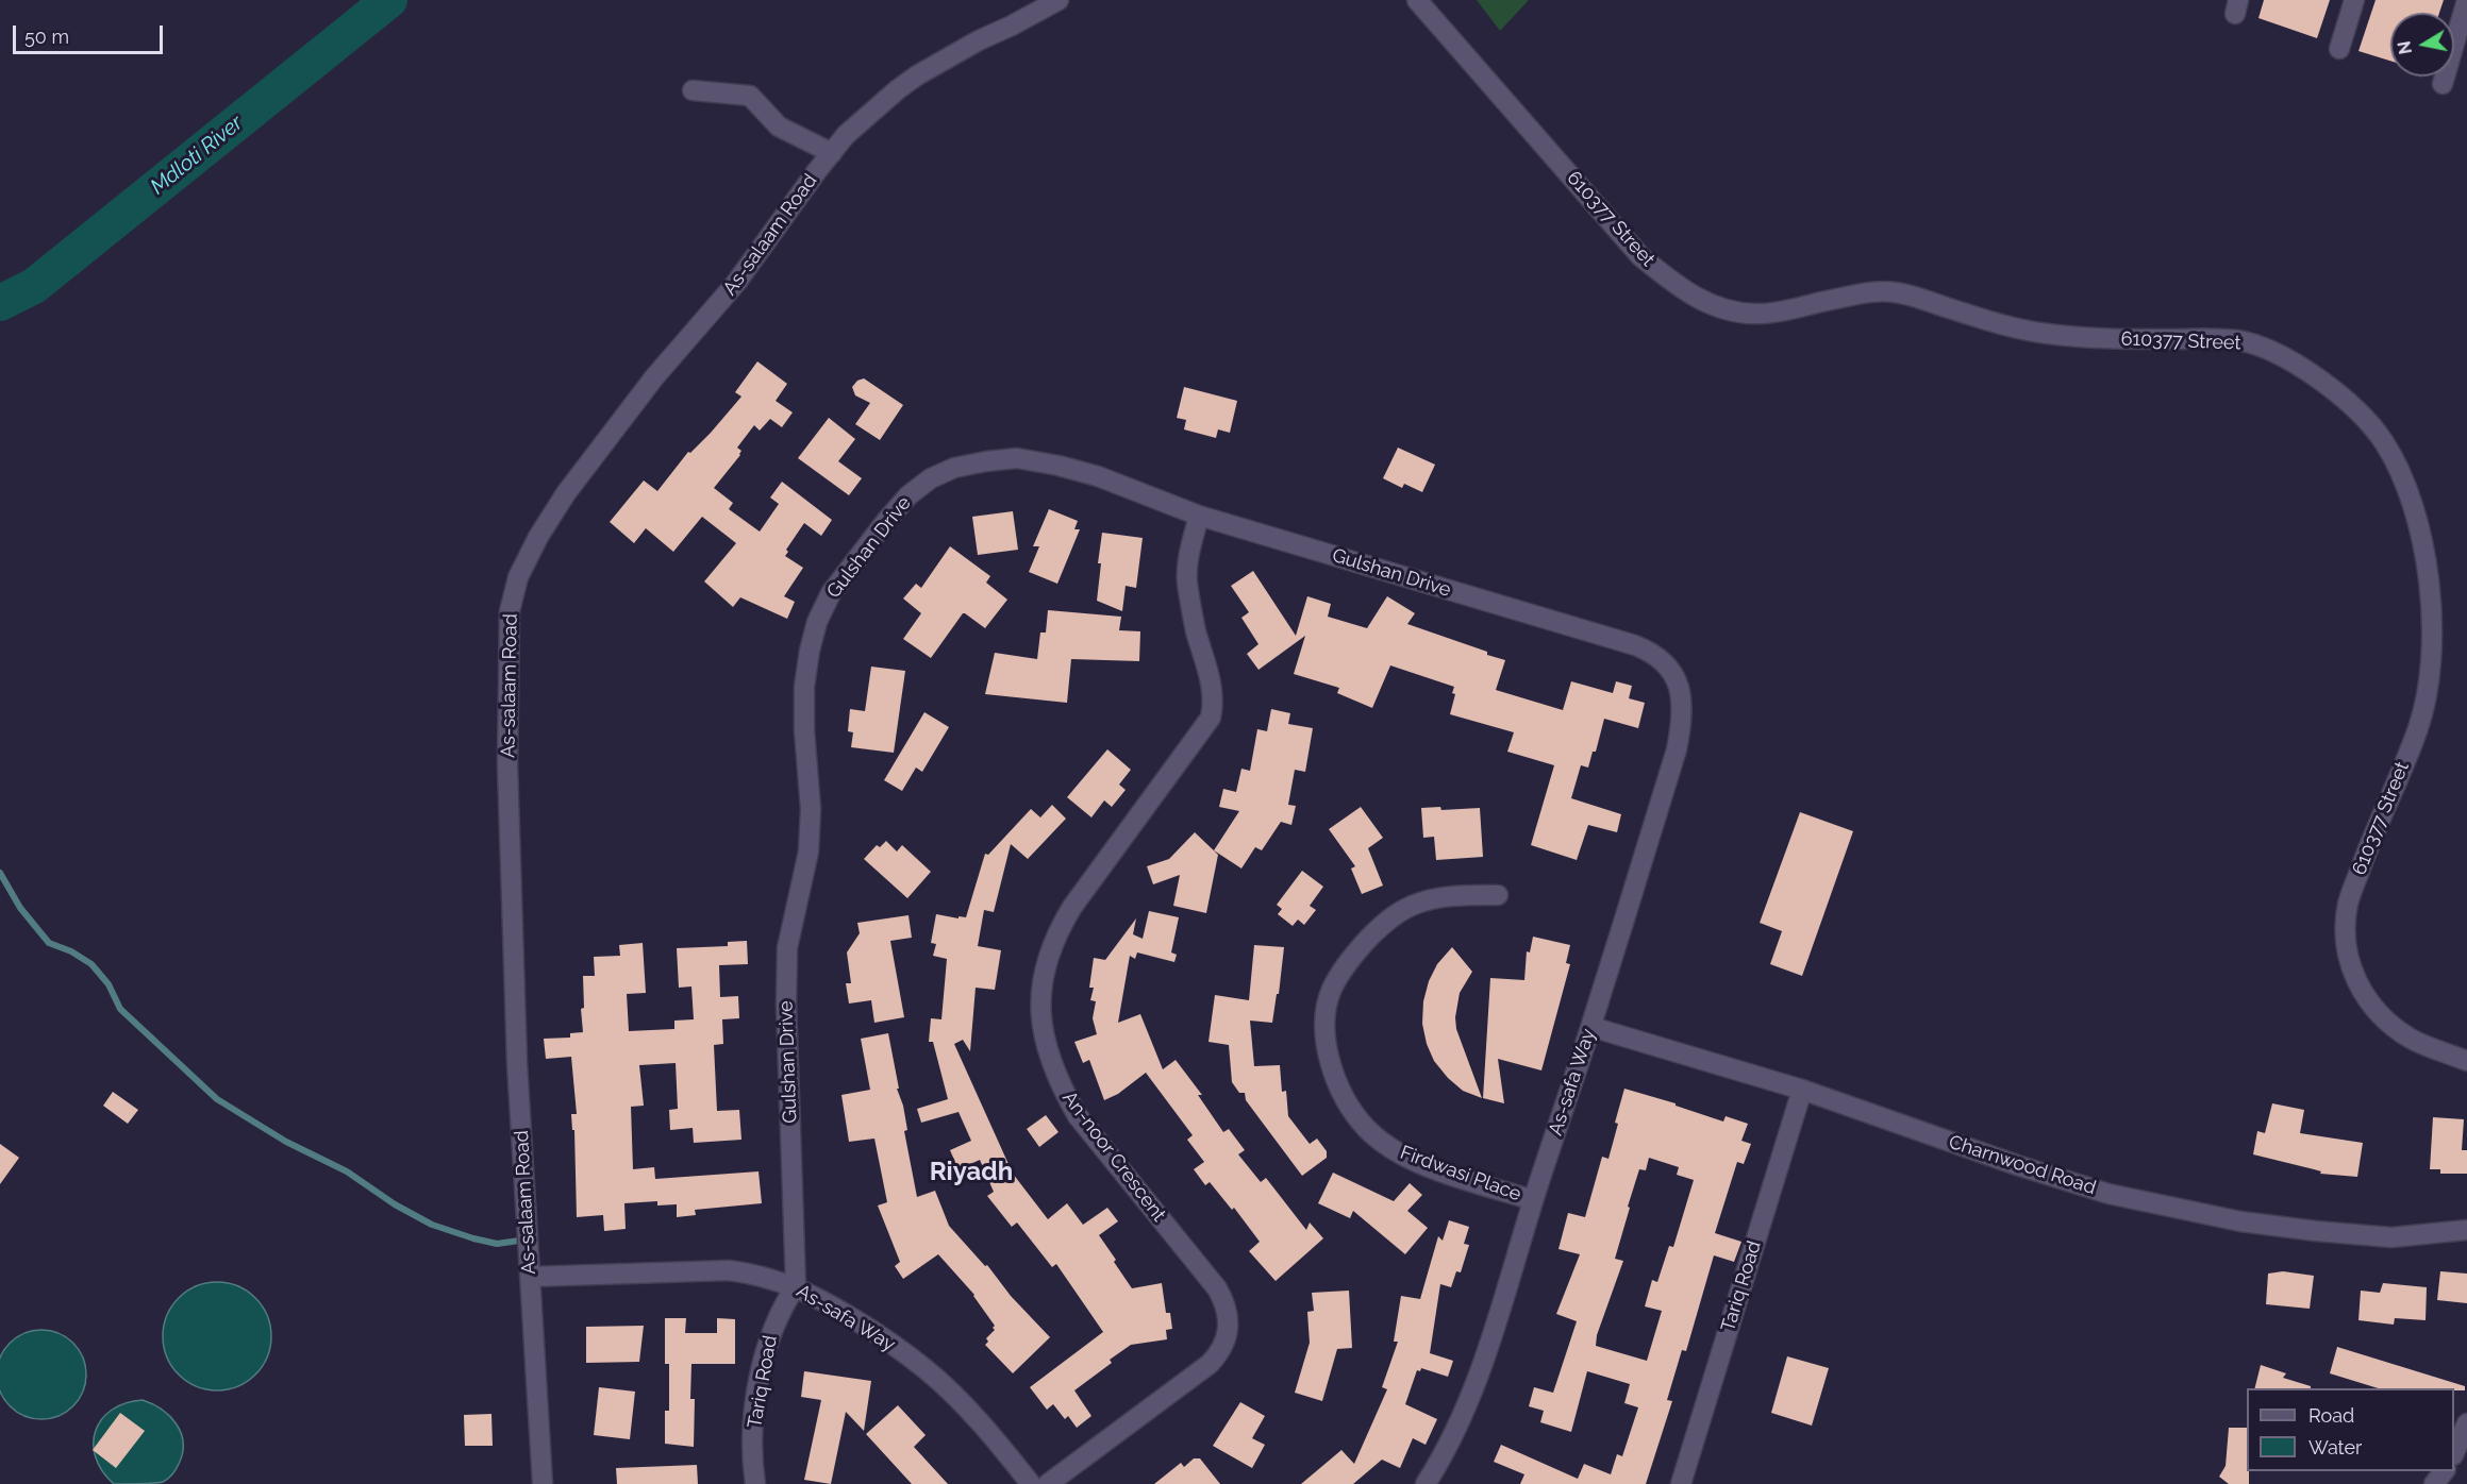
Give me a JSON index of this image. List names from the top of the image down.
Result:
{
  "streets": {
    "street": [
      "610377 Street",
      "As-salaam Road",
      "Gulshan Drive",
      "As-safa Way",
      "An-noor Crescent",
      "Charnwood Road",
      "Firdwasi Place",
      "Tariq Road"
    ]
  },
  "crossings": [
    ["As-salaam Road", "As-safa Way"],
    ["Gulshan Drive", "As-safa Way"],
    ["Gulshan Drive", "An-noor Crescent"],
    ["Gulshan Drive", "Tariq Road"],
    ["As-safa Way", "Charnwood Road"],
    ["As-safa Way", "Firdwasi Place"],
    ["As-safa Way", "Tariq Road"],
    ["Charnwood Road", "Tariq Road"]
  ],
  "districts": ["Riyadh"],
  "water": ["Mdloti River"],
  "legend": ["Road", "Water"],
  "scale_bar": "50 m",
  "north": "left"
}
